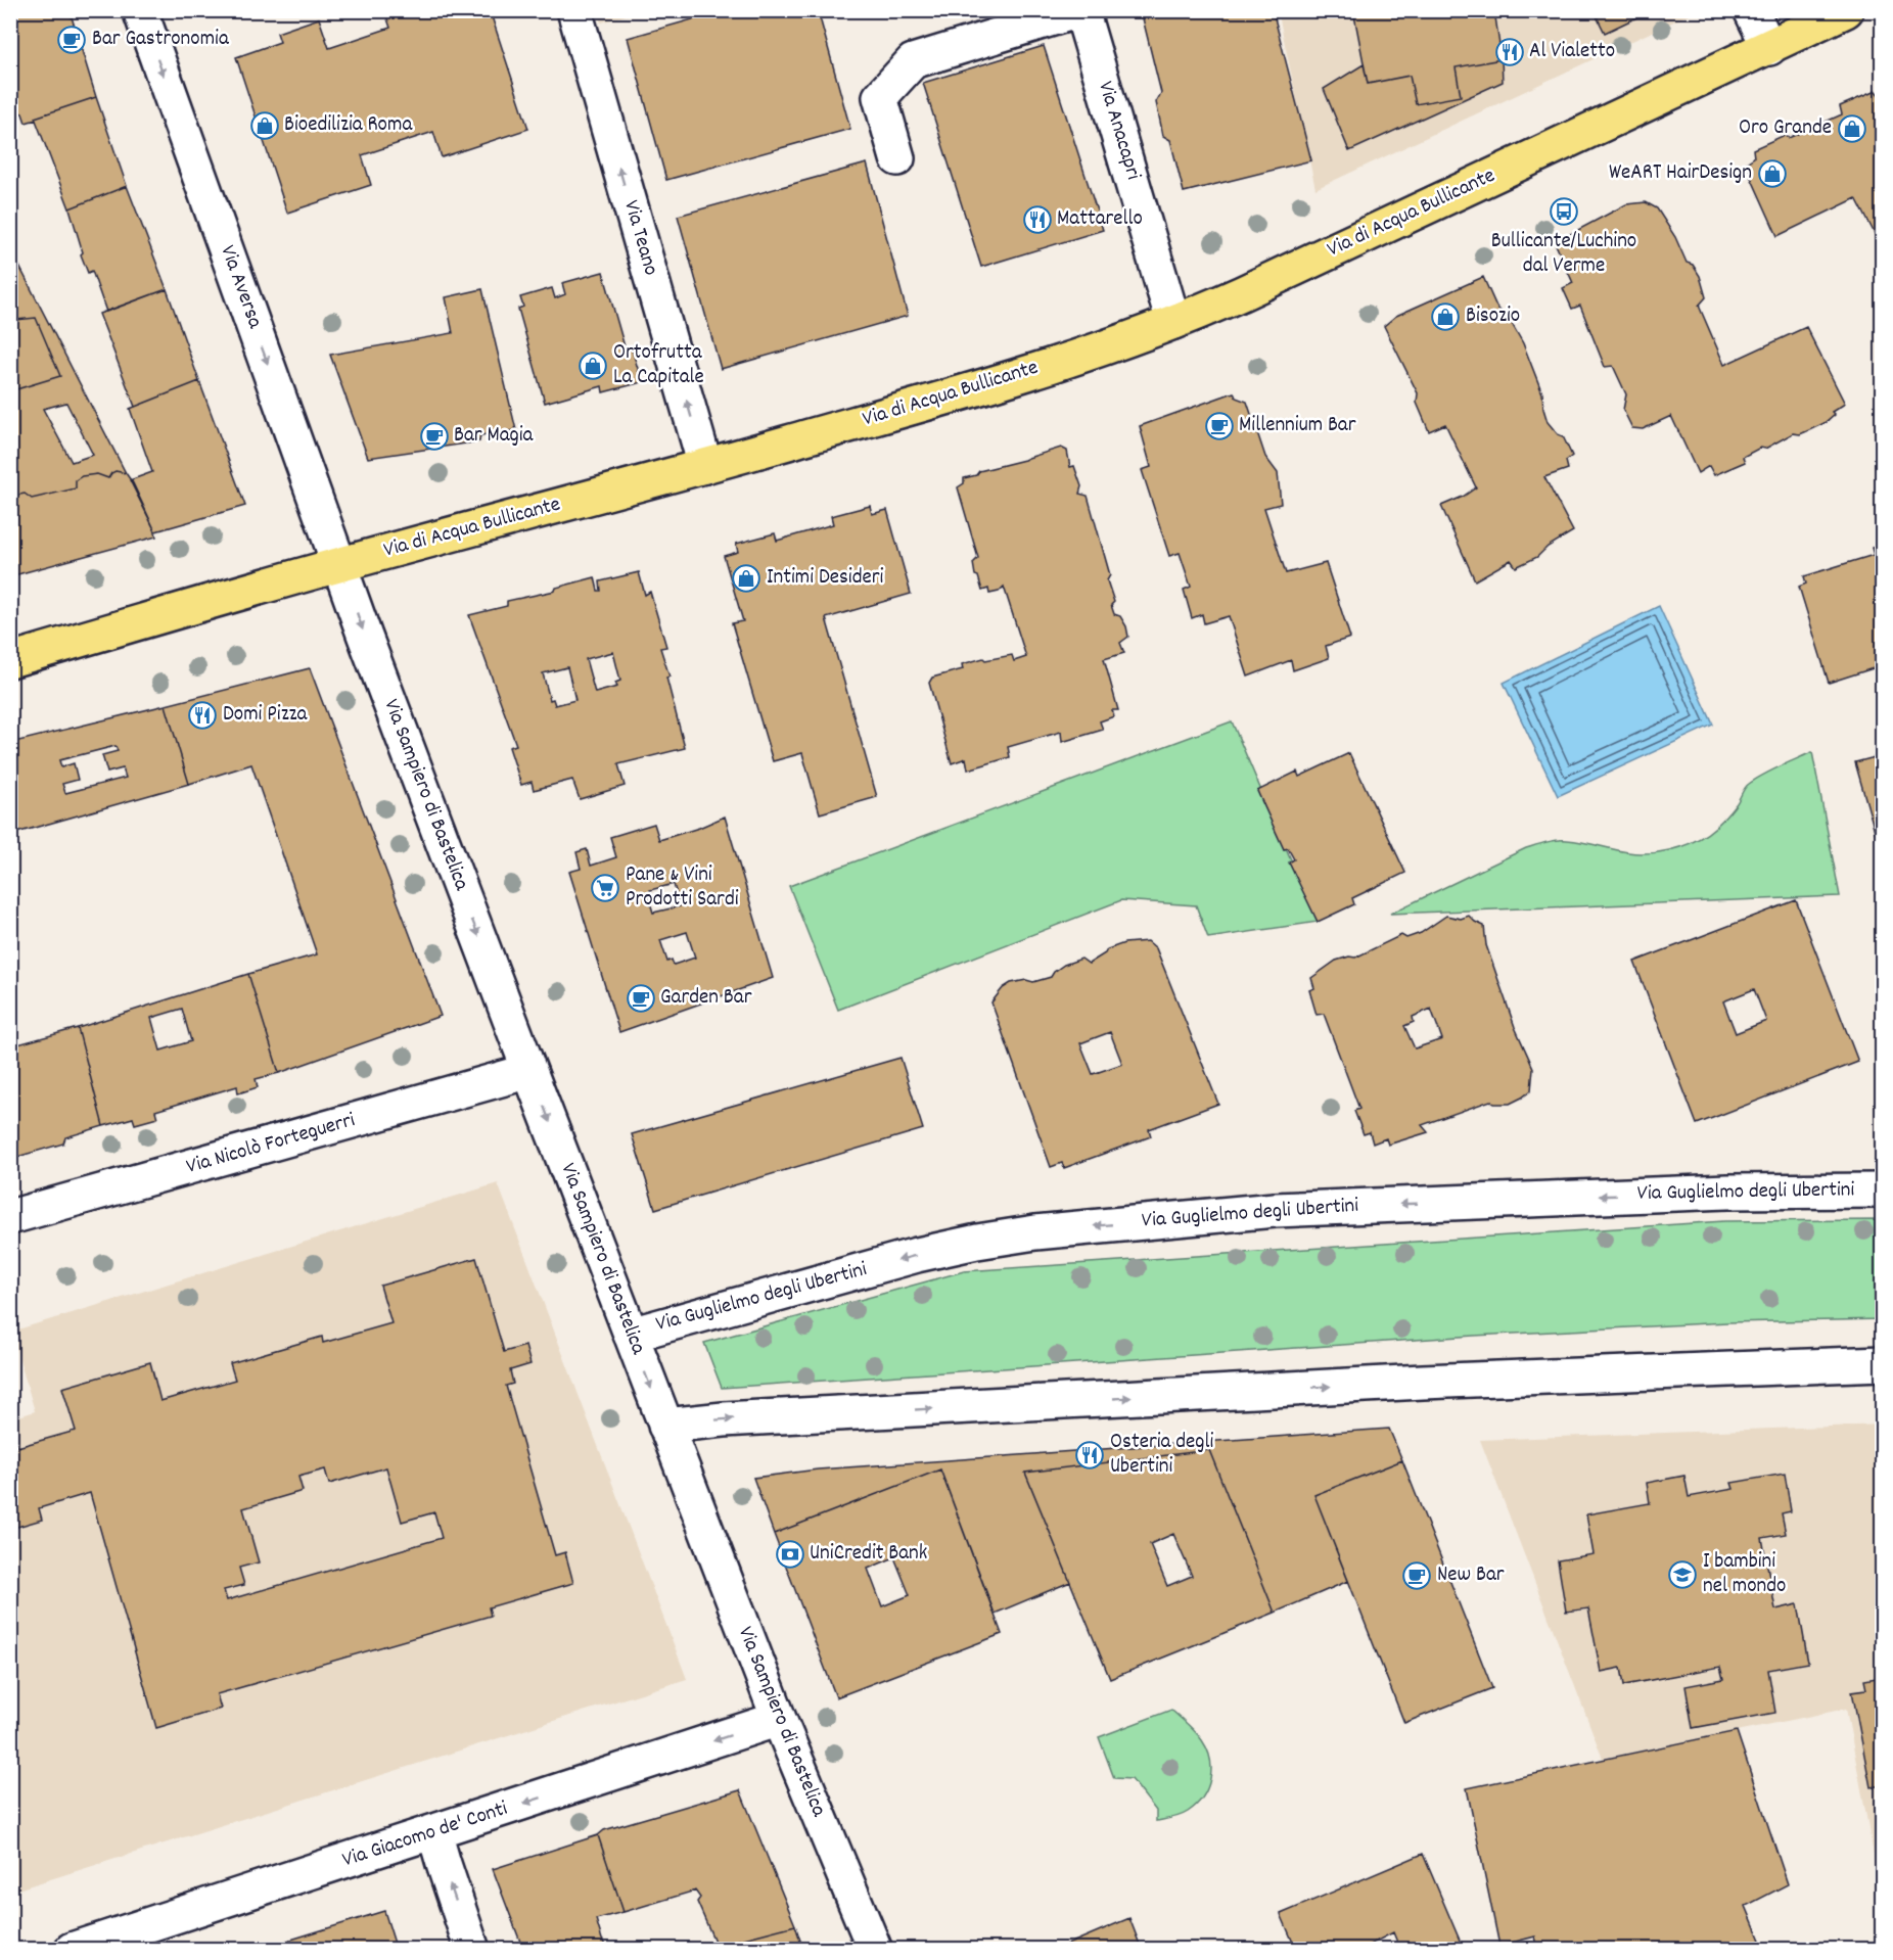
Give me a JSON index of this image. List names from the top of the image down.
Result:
{
  "streets": {
    "main road": ["Via di Acqua Bullicante"],
    "street": [
      "Via Anacapri",
      "Via Teano",
      "Via Aversa",
      "Via Sampiero di Bastelica",
      "Via Nicolò Forteguerri",
      "Via Guglielmo degli Ubertini",
      "Via Giacomo de' Conti"
    ]
  },
  "crossings": [
    ["Via Anacapri", "Via di Acqua Bullicante"],
    ["Via di Acqua Bullicante", "Via Teano"],
    ["Via di Acqua Bullicante", "Via Aversa"],
    ["Via di Acqua Bullicante", "Via Sampiero di Bastelica"],
    ["Via Aversa", "Via Sampiero di Bastelica"],
    ["Via Sampiero di Bastelica", "Via Nicolò Forteguerri"],
    ["Via Sampiero di Bastelica", "Via Guglielmo degli Ubertini"],
    ["Via Sampiero di Bastelica", "Via Giacomo de' Conti"]
  ],
  "one_way": [
    "Via Teano",
    "Via Aversa",
    "Via Sampiero di Bastelica",
    "Via Giacomo de' Conti"
  ],
  "places": {
    "cafe": [
      "Bar Gastronomia",
      "Millennium Bar",
      "Bar Magia",
      "Garden Bar",
      "New Bar"
    ],
    "restaurant": [
      "Al Vialetto",
      "Mattarello",
      "Domi Pizza",
      "Osteria degli Ubertini"
    ],
    "shop": [
      "Bioedilizia Roma",
      "Oro Grande",
      "WeART HairDesign",
      "Bisozio",
      "Ortofrutta La Capitale",
      "Intimi Desideri"
    ],
    "bus stop": ["Bullicante/Luchino dal Verme"],
    "supermarket": ["Pane & Vini Prodotti Sardi"],
    "bank": ["UniCredit Bank"],
    "school or university": ["I bambini nel mondo"]
  }
}
